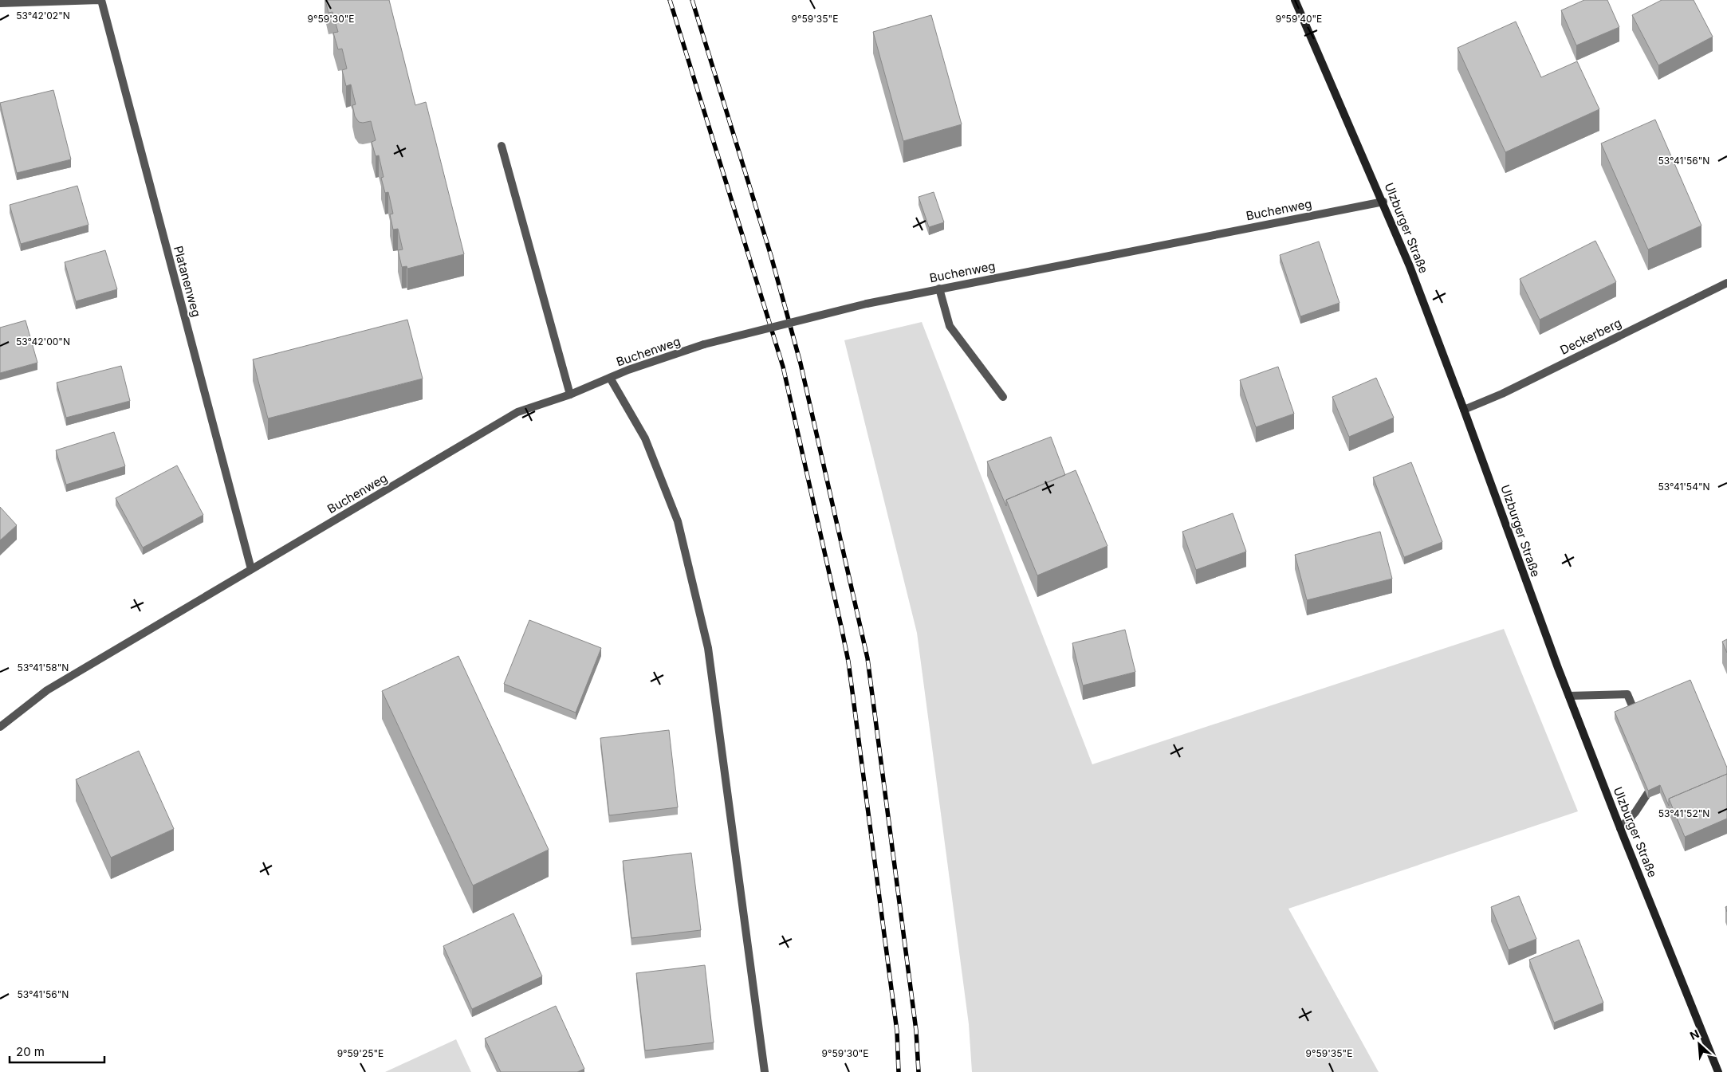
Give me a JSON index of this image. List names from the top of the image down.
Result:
{
  "streets": {
    "main road": ["Ulzburger Straße"],
    "street": ["Buchenweg", "Platanenweg", "Deckerberg"]
  },
  "crossings": [
    ["Buchenweg", "Ulzburger Straße"],
    ["Buchenweg", "Platanenweg"],
    ["Ulzburger Straße", "Deckerberg"]
  ],
  "scale_bar": "20 m",
  "north": "top left",
  "coordinates": [
    "53°42'02\"N",
    "9°59'30\"E",
    "9°59'35\"E",
    "9°59'40\"E",
    "53°41'56\"N",
    "53°42'00\"N",
    "53°41'54\"N",
    "53°41'58\"N",
    "53°41'52\"N",
    "9°59'25\"E"
  ]
}
